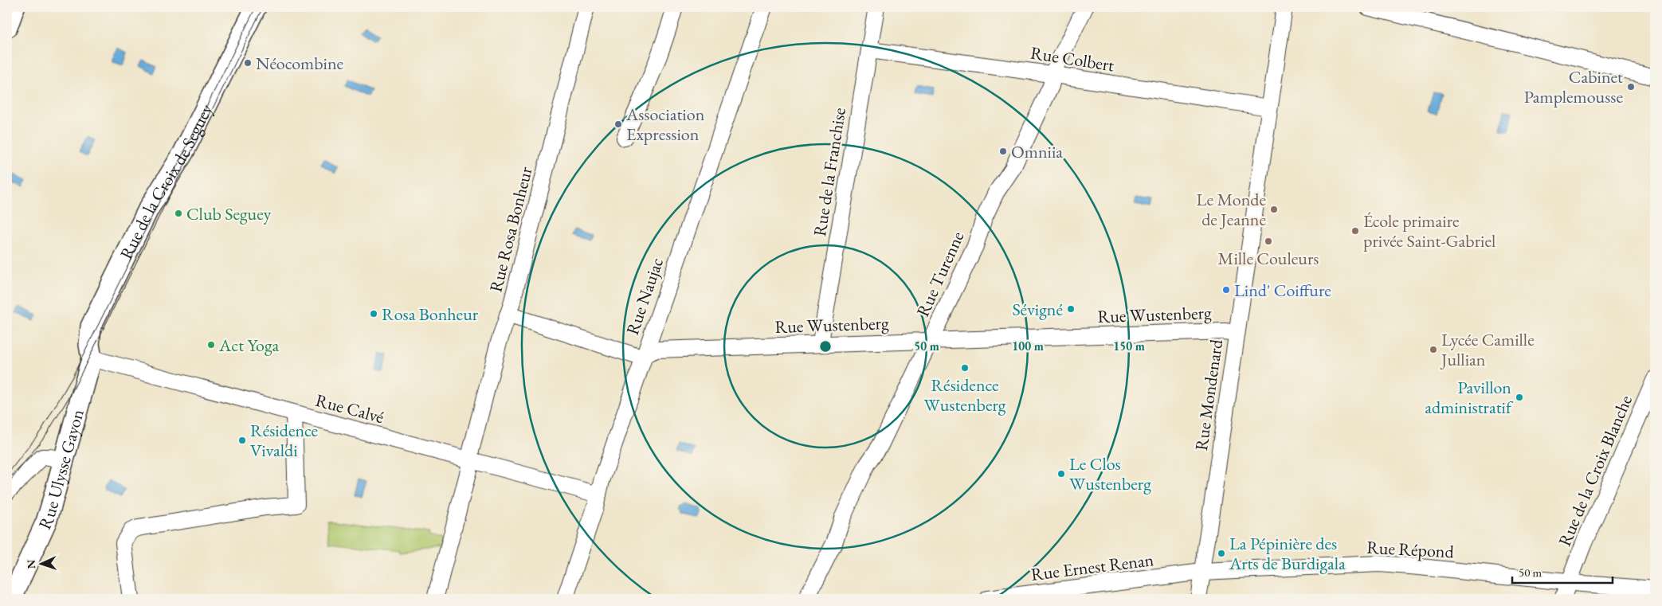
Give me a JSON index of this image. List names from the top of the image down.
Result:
{
  "streets": {
    "main road": ["Rue de la Croix de Seguey", "Rue Ulysse Gayon"],
    "street": [
      "Rue Colbert",
      "Rue de la Franchise",
      "Rue Rosa Bonheur",
      "Rue Turenne",
      "Rue Naujac",
      "Rue Wustenberg",
      "Rue Mondenard",
      "Rue Calvé",
      "Rue de la Croix Blanche",
      "Rue Répond",
      "Rue Ernest Renan"
    ]
  },
  "crossings": [
    ["Rue Colbert", "Rue de la Franchise"],
    ["Rue Colbert", "Rue Turenne"],
    ["Rue Colbert", "Rue Mondenard"],
    ["Rue de la Franchise", "Rue Wustenberg"],
    ["Rue de la Croix de Seguey", "Rue Calvé"],
    ["Rue de la Croix de Seguey", "Rue Ulysse Gayon"],
    ["Rue Rosa Bonheur", "Rue Wustenberg"],
    ["Rue Rosa Bonheur", "Rue Calvé"],
    ["Rue Turenne", "Rue Wustenberg"],
    ["Rue Naujac", "Rue Wustenberg"],
    ["Rue Naujac", "Rue Calvé"],
    ["Rue Wustenberg", "Rue Mondenard"],
    ["Rue Mondenard", "Rue Répond"],
    ["Rue Mondenard", "Rue Ernest Renan"],
    ["Rue Calvé", "Rue Ulysse Gayon"],
    ["Rue de la Croix Blanche", "Rue Répond"],
    ["Rue Répond", "Rue Ernest Renan"]
  ],
  "places": [
    "Néocombine",
    "Cabinet Pamplemousse",
    "Association Expression",
    "Omniia",
    "Le Monde de Jeanne",
    "Club Seguey",
    "École primaire privée Saint-Gabriel",
    "Mille Couleurs",
    "Lind' Coiffure",
    "Sévigné",
    "Rosa Bonheur",
    "Act Yoga",
    "Lycée Camille Jullian",
    "Résidence Wustenberg",
    "Pavillon administratif",
    "Résidence Vivaldi",
    "Le Clos Wustenberg",
    "La Pépinière des Arts de Burdigala"
  ],
  "scale_bar": "50 m",
  "north": "left",
  "rings": ["50 m", "100 m", "150 m"]
}
